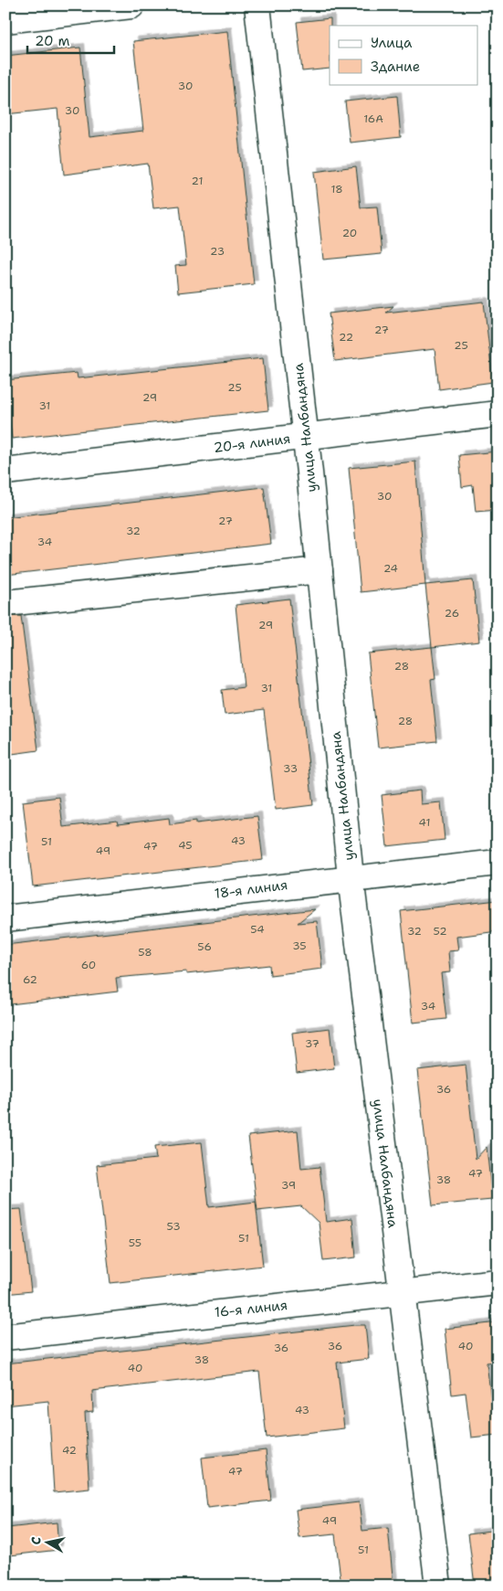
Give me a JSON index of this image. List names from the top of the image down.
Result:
{
  "streets": {
    "street": [
      "улица Налбандяна",
      "20-я линия",
      "18-я линия",
      "16-я линия"
    ]
  },
  "crossings": [
    ["улица Налбандяна", "20-я линия"],
    ["улица Налбандяна", "18-я линия"],
    ["улица Налбандяна", "16-я линия"]
  ],
  "house_numbers": [
    "30",
    "30",
    "16А",
    "21",
    "18",
    "20",
    "23",
    "27",
    "22",
    "25",
    "25",
    "29",
    "31",
    "30",
    "27",
    "32",
    "34",
    "24",
    "26",
    "29",
    "28",
    "31",
    "28",
    "33",
    "41",
    "43",
    "51",
    "45",
    "47",
    "49",
    "54",
    "32",
    "52",
    "35",
    "56",
    "58",
    "60",
    "62",
    "34",
    "37",
    "36",
    "47",
    "38",
    "39",
    "53",
    "51",
    "55",
    "36",
    "40",
    "36",
    "38",
    "40",
    "43",
    "42",
    "47",
    "49",
    "51"
  ],
  "legend": ["Улица", "Здание"],
  "scale_bar": "20 m",
  "north": "left"
}
